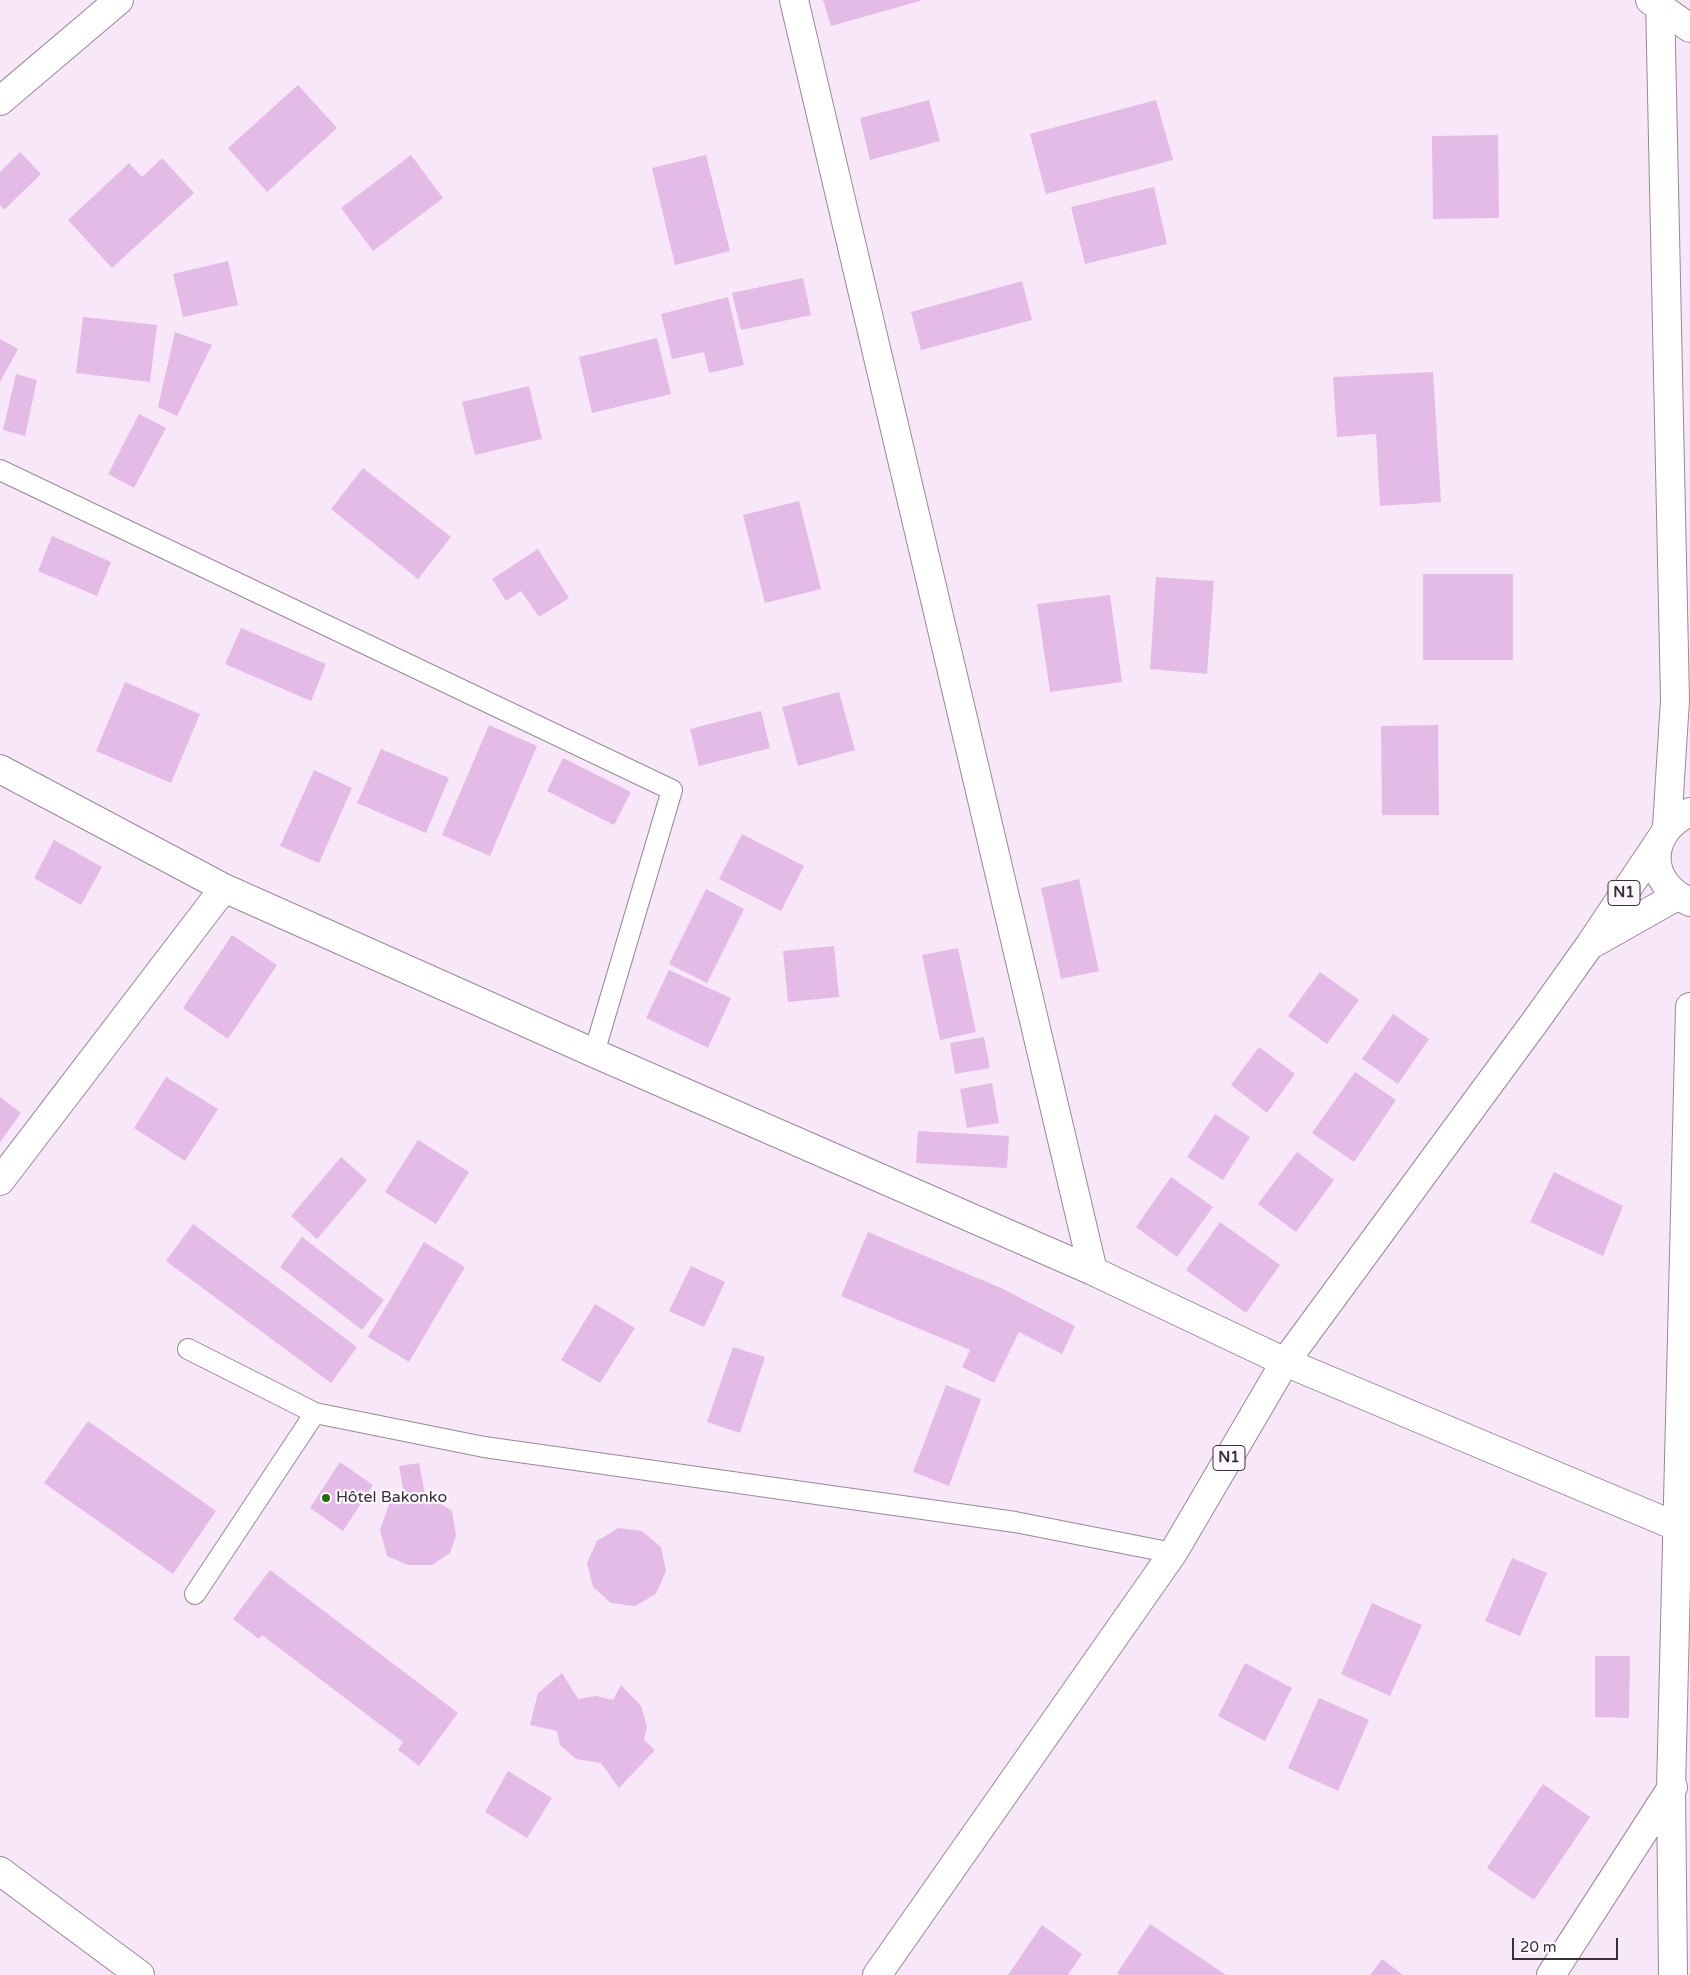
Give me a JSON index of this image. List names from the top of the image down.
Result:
{
  "streets": {
    "main road": ["N1"]
  },
  "places": ["Hôtel Bakonko"],
  "scale_bar": "20 m"
}
